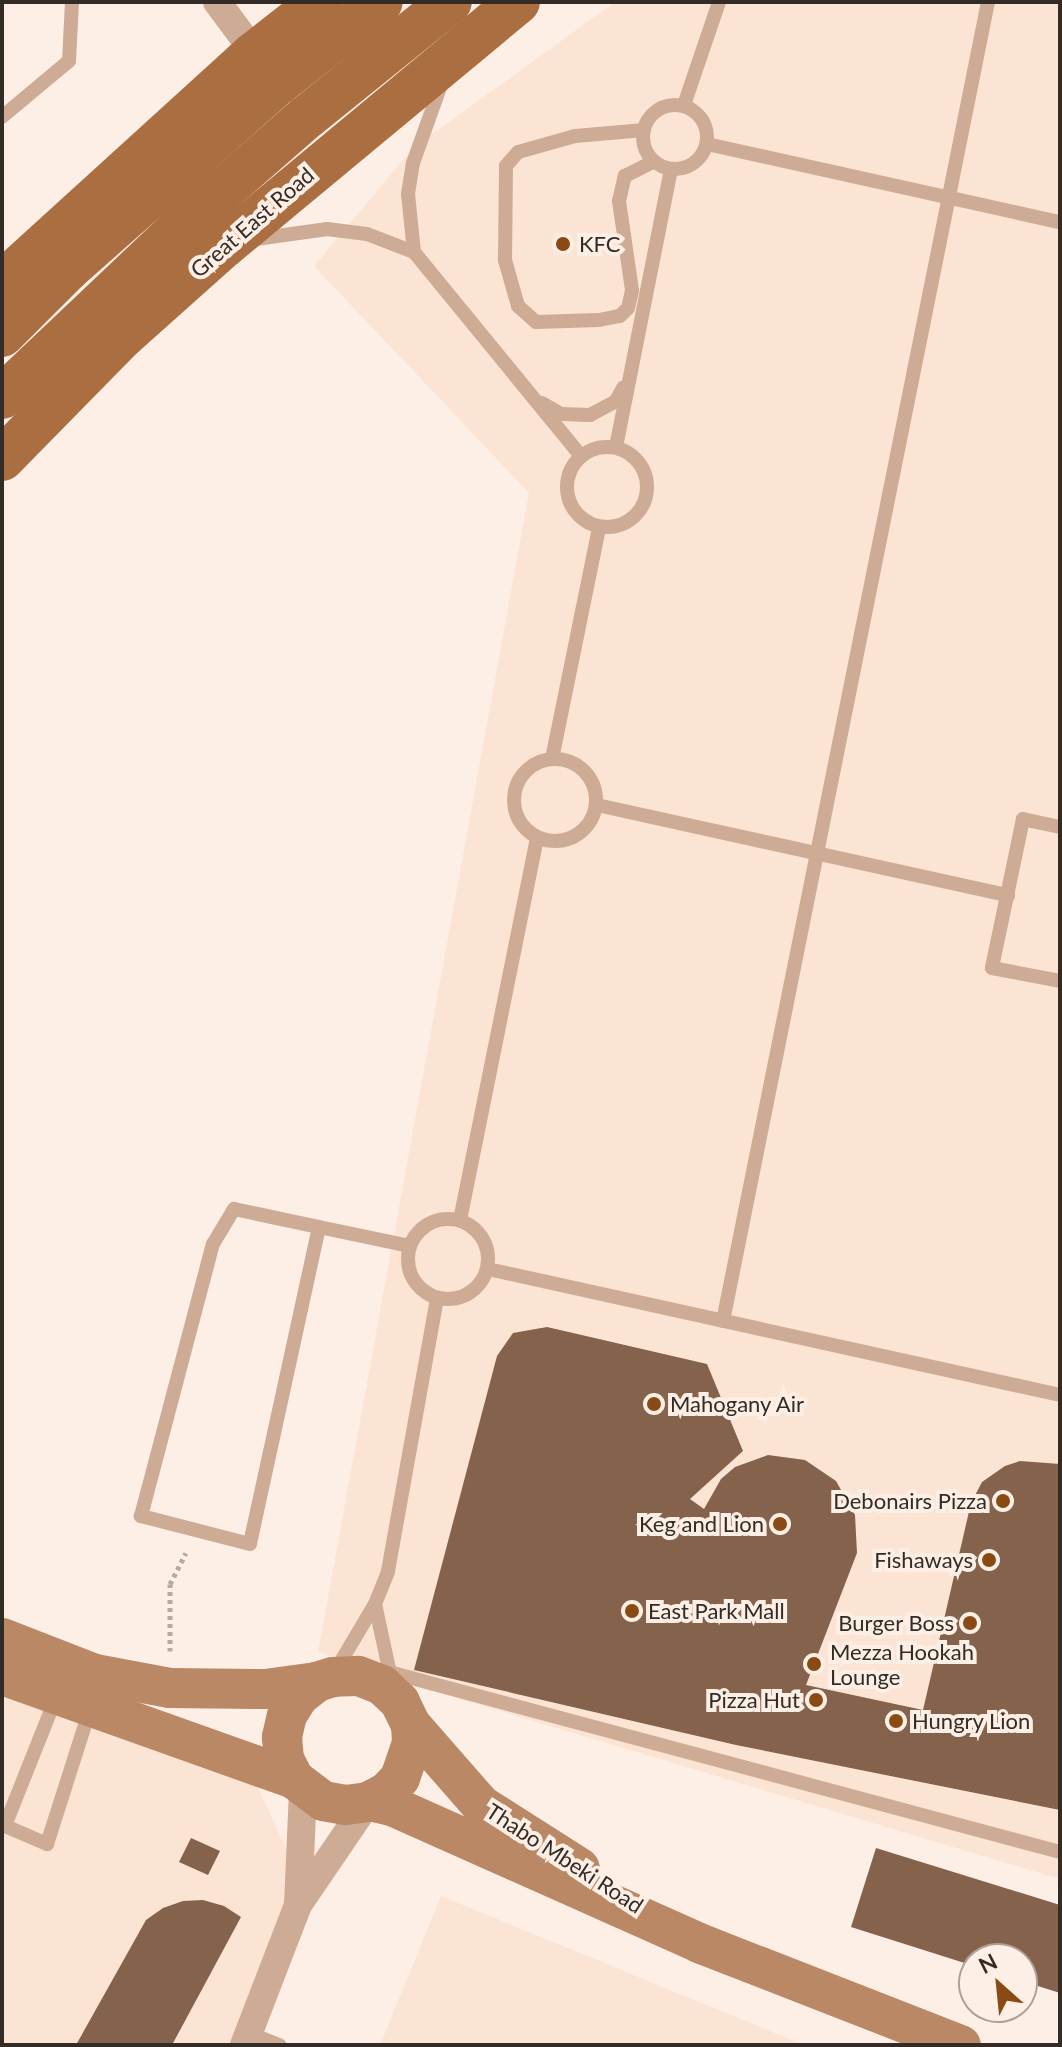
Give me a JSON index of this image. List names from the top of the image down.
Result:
{
  "streets": {
    "main road": ["Great East Road", "Thabo Mbeki Road"]
  },
  "places": [
    "KFC",
    "Mahogany Air",
    "Debonairs Pizza",
    "Keg and Lion",
    "Fishaways",
    "East Park Mall",
    "Burger Boss",
    "Mezza Hookah Lounge",
    "Pizza Hut",
    "Hungry Lion"
  ],
  "north": "top left"
}
